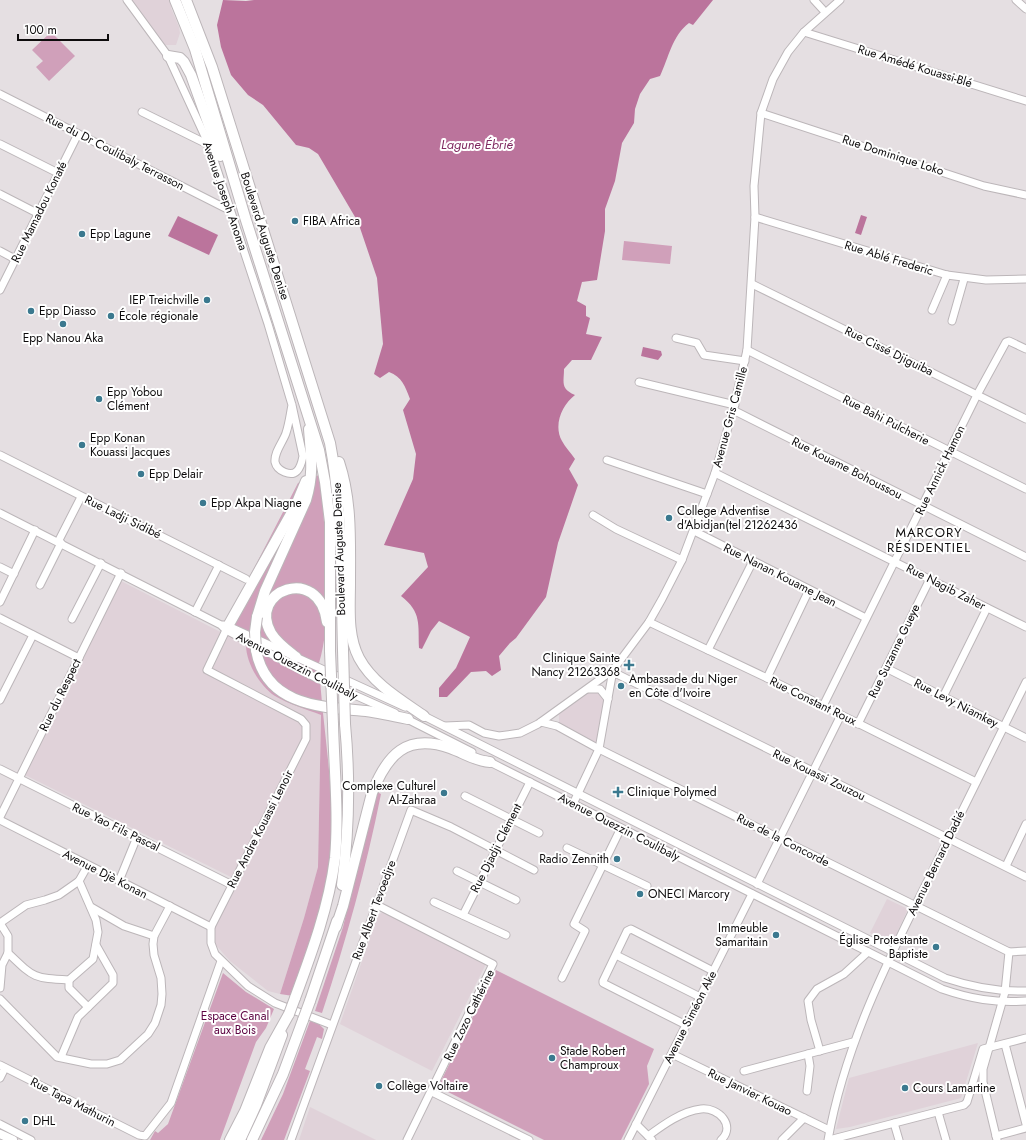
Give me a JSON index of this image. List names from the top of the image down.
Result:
{
  "streets": {
    "highway": ["Boulevard Auguste Denise"],
    "street": [
      "Rue Amédé Kouassi-Blé",
      "Rue du Dr Coulibaly Terrasson",
      "Rue Dominique Loko",
      "Avenue Joseph Anoma",
      "Rue Mamadou Konaté",
      "Rue Ablé Frederic",
      "Rue Cissé Djiguiba",
      "Avenue Gris Camille",
      "Rue Bahi Pulcherie",
      "Rue Kouame Bohoussou",
      "Rue Annick Hamon",
      "Rue Ladji Sidibé",
      "Rue Nanan Kouame Jean",
      "Rue Nagib Zaher",
      "Rue Suzanne Gueye",
      "Avenue Ouezzin Coulibaly",
      "Rue du Respect",
      "Rue Constant Roux",
      "Rue Levy Niamkey",
      "Rue Kouassi Zouzou",
      "Rue Yao Fils Pascal",
      "Rue Andre Kouassi Lenoir",
      "Rue de la Concorde",
      "Rue Djadji Clément",
      "Avenue Bernard Dadié",
      "Avenue Djè Konan",
      "Rue Albert Tevoedjre",
      "Rue Zozo Cathérine",
      "Avenue Siméon Ake",
      "Rue Janvier Kouao",
      "Rue Tapa Mathurin"
    ]
  },
  "crossings": [
    ["Rue Amédé Kouassi-Blé", "Avenue Gris Camille"],
    ["Rue du Dr Coulibaly Terrasson", "Avenue Joseph Anoma"],
    ["Rue du Dr Coulibaly Terrasson", "Rue Mamadou Konaté"],
    ["Rue Dominique Loko", "Avenue Gris Camille"],
    ["Rue Ablé Frederic", "Avenue Gris Camille"],
    ["Rue Cissé Djiguiba", "Avenue Gris Camille"],
    ["Rue Cissé Djiguiba", "Rue Annick Hamon"],
    ["Avenue Gris Camille", "Rue Bahi Pulcherie"],
    ["Avenue Gris Camille", "Rue Kouame Bohoussou"],
    ["Avenue Gris Camille", "Rue Nanan Kouame Jean"],
    ["Avenue Gris Camille", "Rue Nagib Zaher"],
    ["Avenue Gris Camille", "Avenue Ouezzin Coulibaly"],
    ["Avenue Gris Camille", "Rue Constant Roux"],
    ["Avenue Gris Camille", "Rue Kouassi Zouzou"],
    ["Avenue Gris Camille", "Rue de la Concorde"],
    ["Rue Bahi Pulcherie", "Rue Annick Hamon"],
    ["Rue Kouame Bohoussou", "Rue Annick Hamon"],
    ["Rue Annick Hamon", "Rue Nanan Kouame Jean"],
    ["Rue Annick Hamon", "Rue Nagib Zaher"],
    ["Rue Annick Hamon", "Rue Constant Roux"],
    ["Rue Nagib Zaher", "Rue Suzanne Gueye"],
    ["Rue Suzanne Gueye", "Rue Constant Roux"],
    ["Rue Suzanne Gueye", "Rue Levy Niamkey"],
    ["Avenue Ouezzin Coulibaly", "Rue du Respect"],
    ["Avenue Ouezzin Coulibaly", "Rue Andre Kouassi Lenoir"],
    ["Avenue Ouezzin Coulibaly", "Rue Djadji Clément"],
    ["Avenue Ouezzin Coulibaly", "Avenue Bernard Dadié"],
    ["Avenue Ouezzin Coulibaly", "Avenue Siméon Ake"],
    ["Rue du Respect", "Rue Yao Fils Pascal"],
    ["Rue Constant Roux", "Avenue Bernard Dadié"],
    ["Rue Levy Niamkey", "Avenue Bernard Dadié"],
    ["Rue Kouassi Zouzou", "Avenue Bernard Dadié"],
    ["Rue Yao Fils Pascal", "Rue Andre Kouassi Lenoir"],
    ["Rue Andre Kouassi Lenoir", "Avenue Djè Konan"],
    ["Rue de la Concorde", "Avenue Bernard Dadié"],
    ["Rue Djadji Clément", "Rue Albert Tevoedjre"],
    ["Avenue Bernard Dadié", "Rue Janvier Kouao"],
    ["Rue Albert Tevoedjre", "Rue Zozo Cathérine"],
    ["Avenue Siméon Ake", "Rue Janvier Kouao"]
  ],
  "districts": ["MARCORY RÉSIDENTIEL"],
  "water": ["Lagune Ébrié"],
  "parks": ["Espace Canal aux Bois"],
  "places": {
    "other": [
      "FIBA Africa",
      "Epp Lagune",
      "IEP Treichville",
      "Epp Diasso",
      "École régionale",
      "Epp Nanou Aka",
      "Epp Yobou Clément",
      "Epp Konan Kouassi Jacques",
      "Epp Delair",
      "Epp Akpa Niagne",
      "College Adventise d'Abidjan(tel 21262436",
      "Ambassade du Niger en Côte d'Ivoire",
      "Complexe Culturel Al-Zahraa",
      "Radio Zennith",
      "ONECI Marcory",
      "Immeuble Samaritain",
      "Église Protestante Baptiste",
      "Stade Robert Champroux",
      "Collège Voltaire",
      "Cours Lamartine",
      "DHL"
    ],
    "health": ["Clinique Sainte Nancy 21263368", "Clinique Polymed"]
  },
  "scale_bar": "100 m"
}
